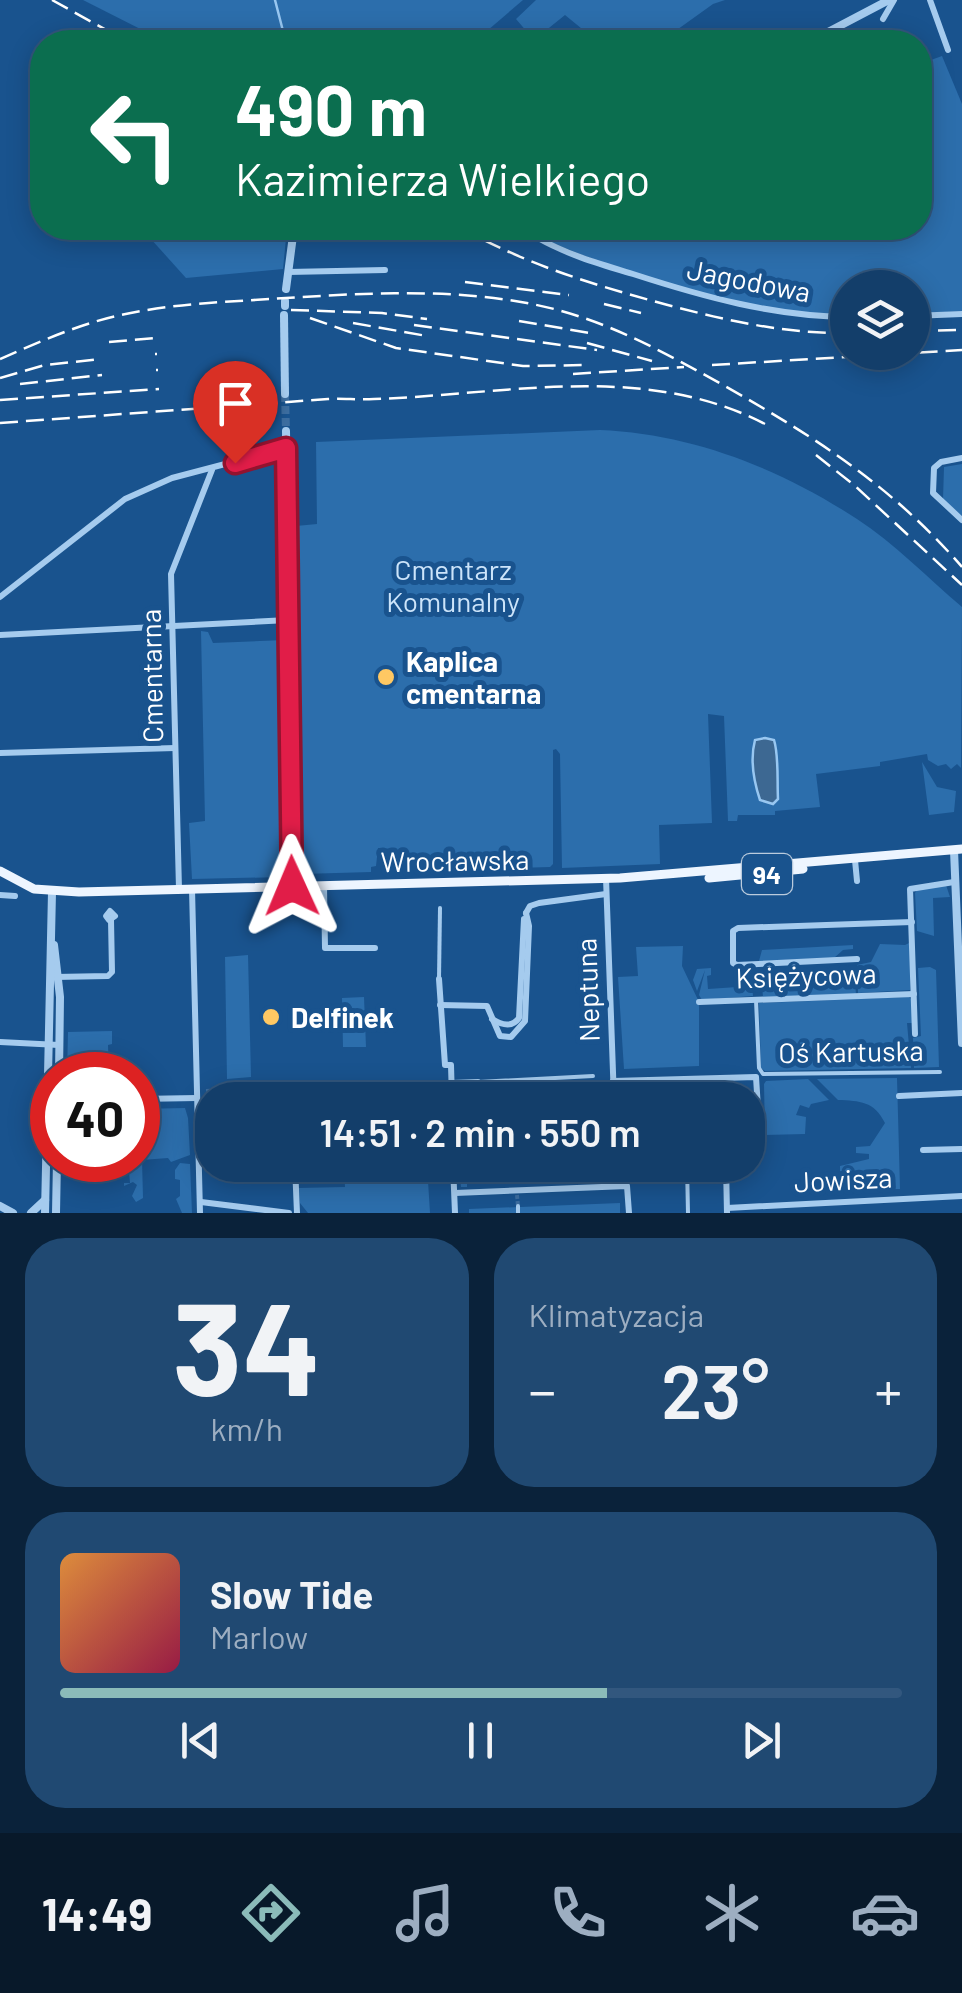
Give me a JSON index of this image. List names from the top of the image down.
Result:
{
  "streets": {
    "main road": ["Wrocławska", "94"],
    "street": [
      "Jagodowa",
      "Cmentarna",
      "Księżycowa",
      "Neptuna",
      "Oś Kartuska",
      "Jowisza"
    ]
  },
  "crossings": [
    ["Cmentarna", "Wrocławska"],
    ["Wrocławska", "94"],
    ["Wrocławska", "Neptuna"],
    ["Księżycowa", "Oś Kartuska"]
  ],
  "parks": ["Cmentarz Komunalny"],
  "places": ["Kaplica cmentarna", "Delfinek"],
  "page": {
    "turn": ["490 m", "Kazimierza Wielkiego"],
    "limit": "40",
    "trip": "14:51 · 2 min · 550 m",
    "tile": [
      ["34", "km/h"],
      "Klimatyzacja"
    ],
    "heat": ["−", "23°", "+"],
    "song": ["Slow Tide", "Marlow"],
    "tabs": "14:49"
  }
}
